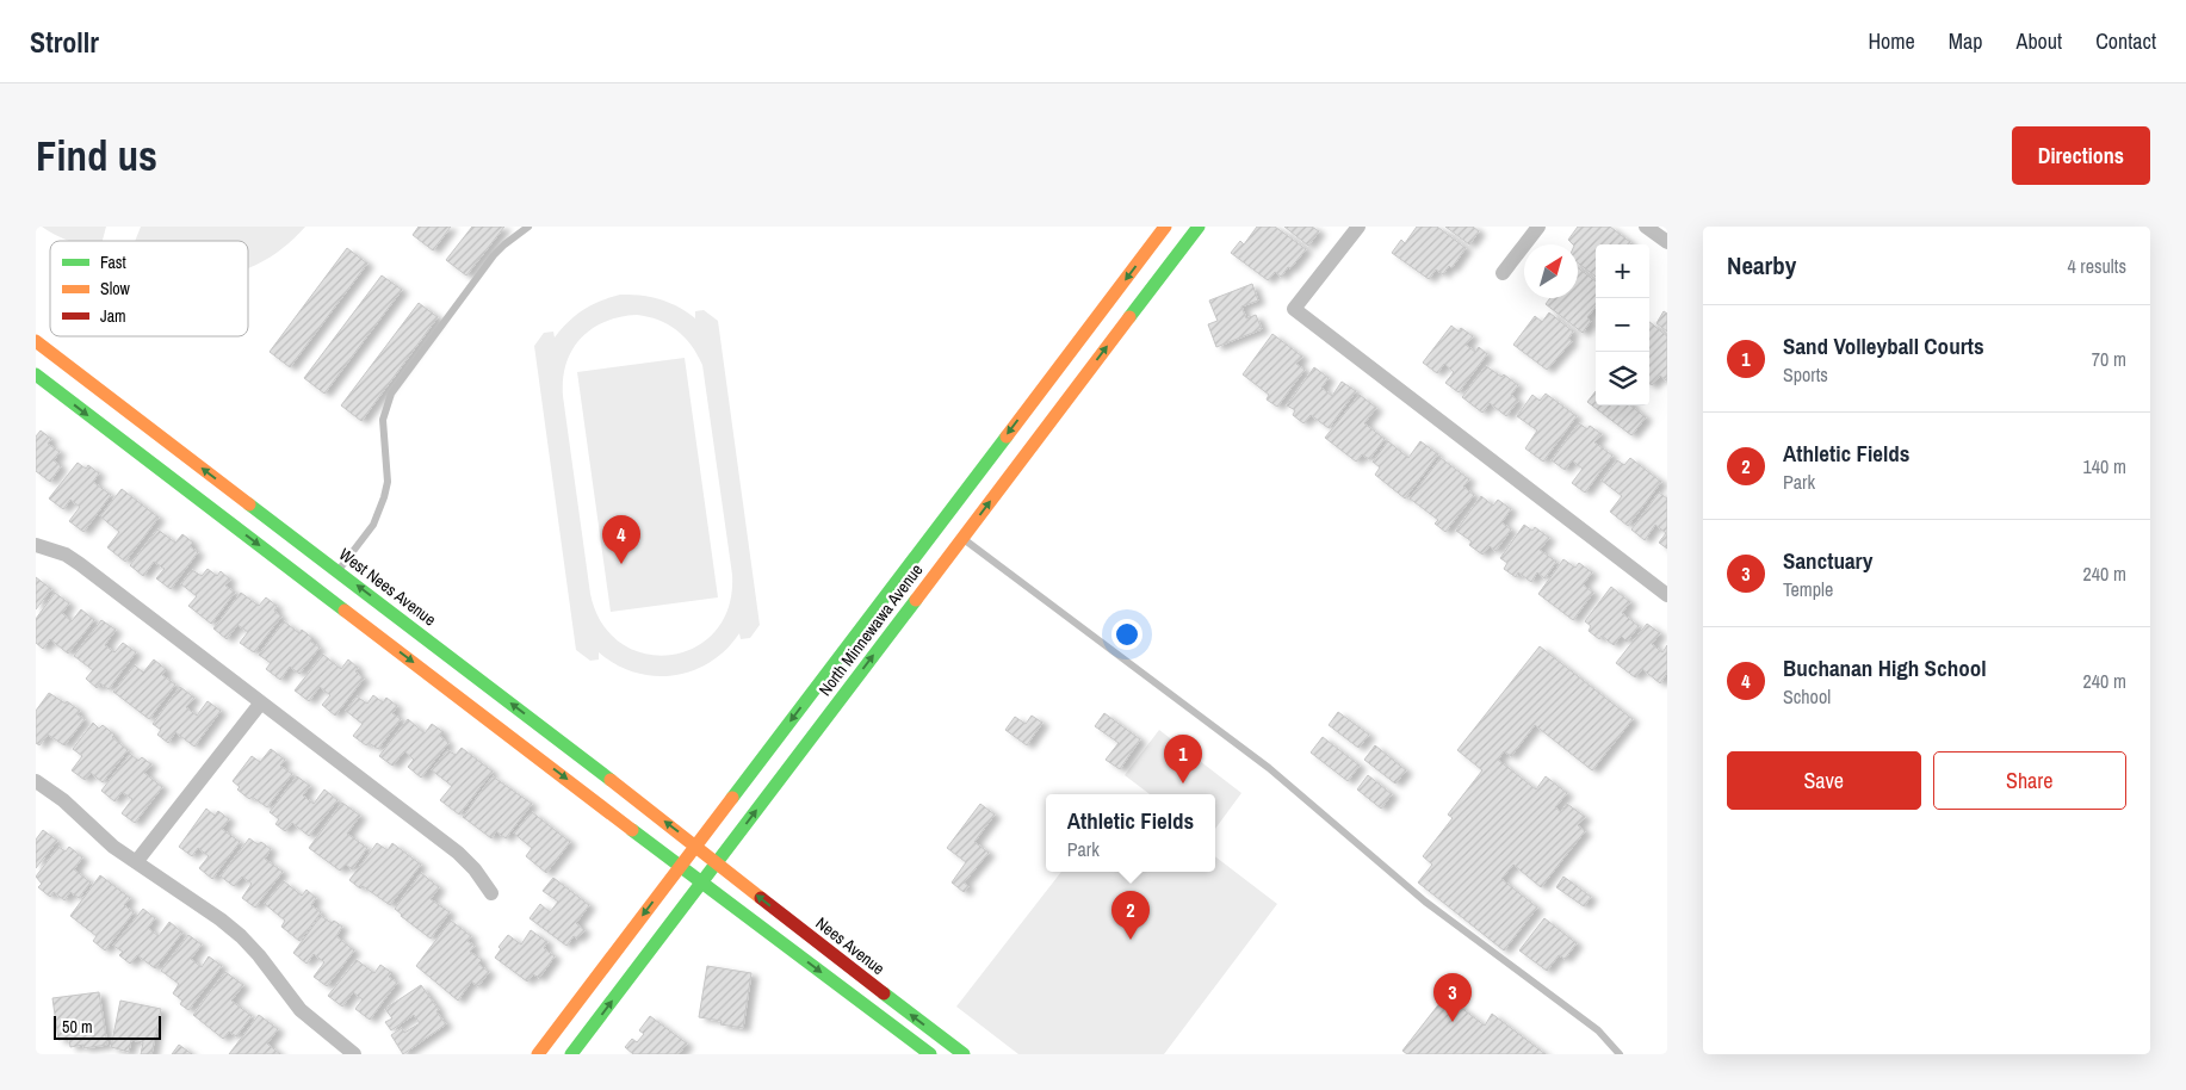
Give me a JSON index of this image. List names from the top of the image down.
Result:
{
  "streets": {
    "main road": ["West Nees Avenue", "North Minnewawa Avenue", "Nees Avenue"]
  },
  "crossings": [
    ["West Nees Avenue", "North Minnewawa Avenue"],
    ["West Nees Avenue", "Nees Avenue"],
    ["North Minnewawa Avenue", "Nees Avenue"]
  ],
  "legend": ["Fast", "Slow", "Jam"],
  "scale_bar": "50 m",
  "north": "top right",
  "page": {
    "header": "Strollr",
    "nav": [
      "Home",
      "Map",
      "About",
      "Contact"
    ],
    "buttons": [
      "Directions",
      ["Save", "Share"]
    ],
    "title": "Find us",
    "heading": ["Nearby", "4 results"],
    "map_buttons": ["+", "−"],
    "list": [
      {
        "mark": "1",
        "name": "Sand Volleyball Courts",
        "note": "Sports",
        "value": "70 m"
      },
      {
        "mark": "2",
        "name": "Athletic Fields",
        "note": "Park",
        "value": "140 m"
      },
      {
        "mark": "3",
        "name": "Sanctuary",
        "note": "Temple",
        "value": "240 m"
      },
      {
        "mark": "4",
        "name": "Buchanan High School",
        "note": "School",
        "value": "240 m"
      }
    ],
    "pins": [
      "4",
      "1",
      "2",
      "3"
    ],
    "popup": ["Athletic Fields", "Park"],
    "scale": "50 m"
  }
}
